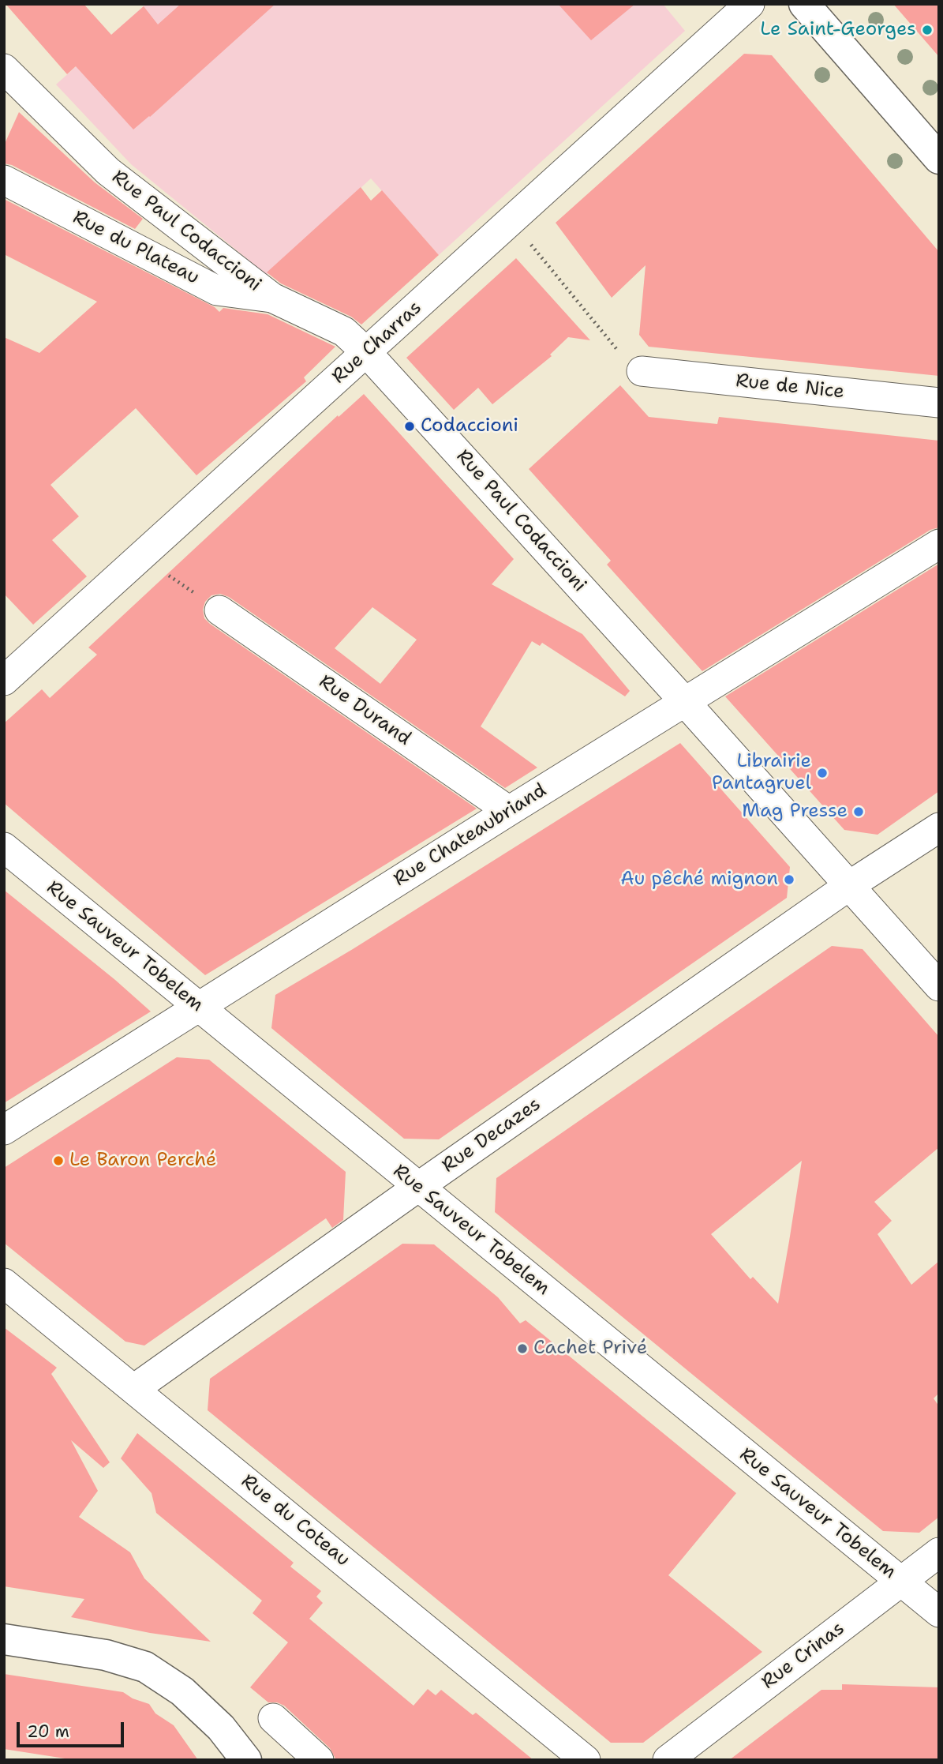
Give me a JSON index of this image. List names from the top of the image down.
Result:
{
  "streets": {
    "street": [
      "Rue Paul Codaccioni",
      "Rue du Plateau",
      "Rue Charras",
      "Rue de Nice",
      "Rue Durand",
      "Rue Chateaubriand",
      "Rue Sauveur Tobelem",
      "Rue Decazes",
      "Rue du Coteau",
      "Rue Crinas"
    ]
  },
  "crossings": [
    ["Rue Paul Codaccioni", "Rue du Plateau"],
    ["Rue Paul Codaccioni", "Rue Charras"],
    ["Rue Paul Codaccioni", "Rue Chateaubriand"],
    ["Rue Paul Codaccioni", "Rue Decazes"],
    ["Rue Durand", "Rue Chateaubriand"],
    ["Rue Chateaubriand", "Rue Sauveur Tobelem"],
    ["Rue Sauveur Tobelem", "Rue Decazes"],
    ["Rue Sauveur Tobelem", "Rue Crinas"],
    ["Rue Decazes", "Rue du Coteau"]
  ],
  "places": [
    "Le Saint-Georges",
    "Codaccioni",
    "Librairie Pantagruel",
    "Mag Presse",
    "Au pêché mignon",
    "Le Baron Perché",
    "Cachet Privé"
  ],
  "scale_bar": "20 m"
}
